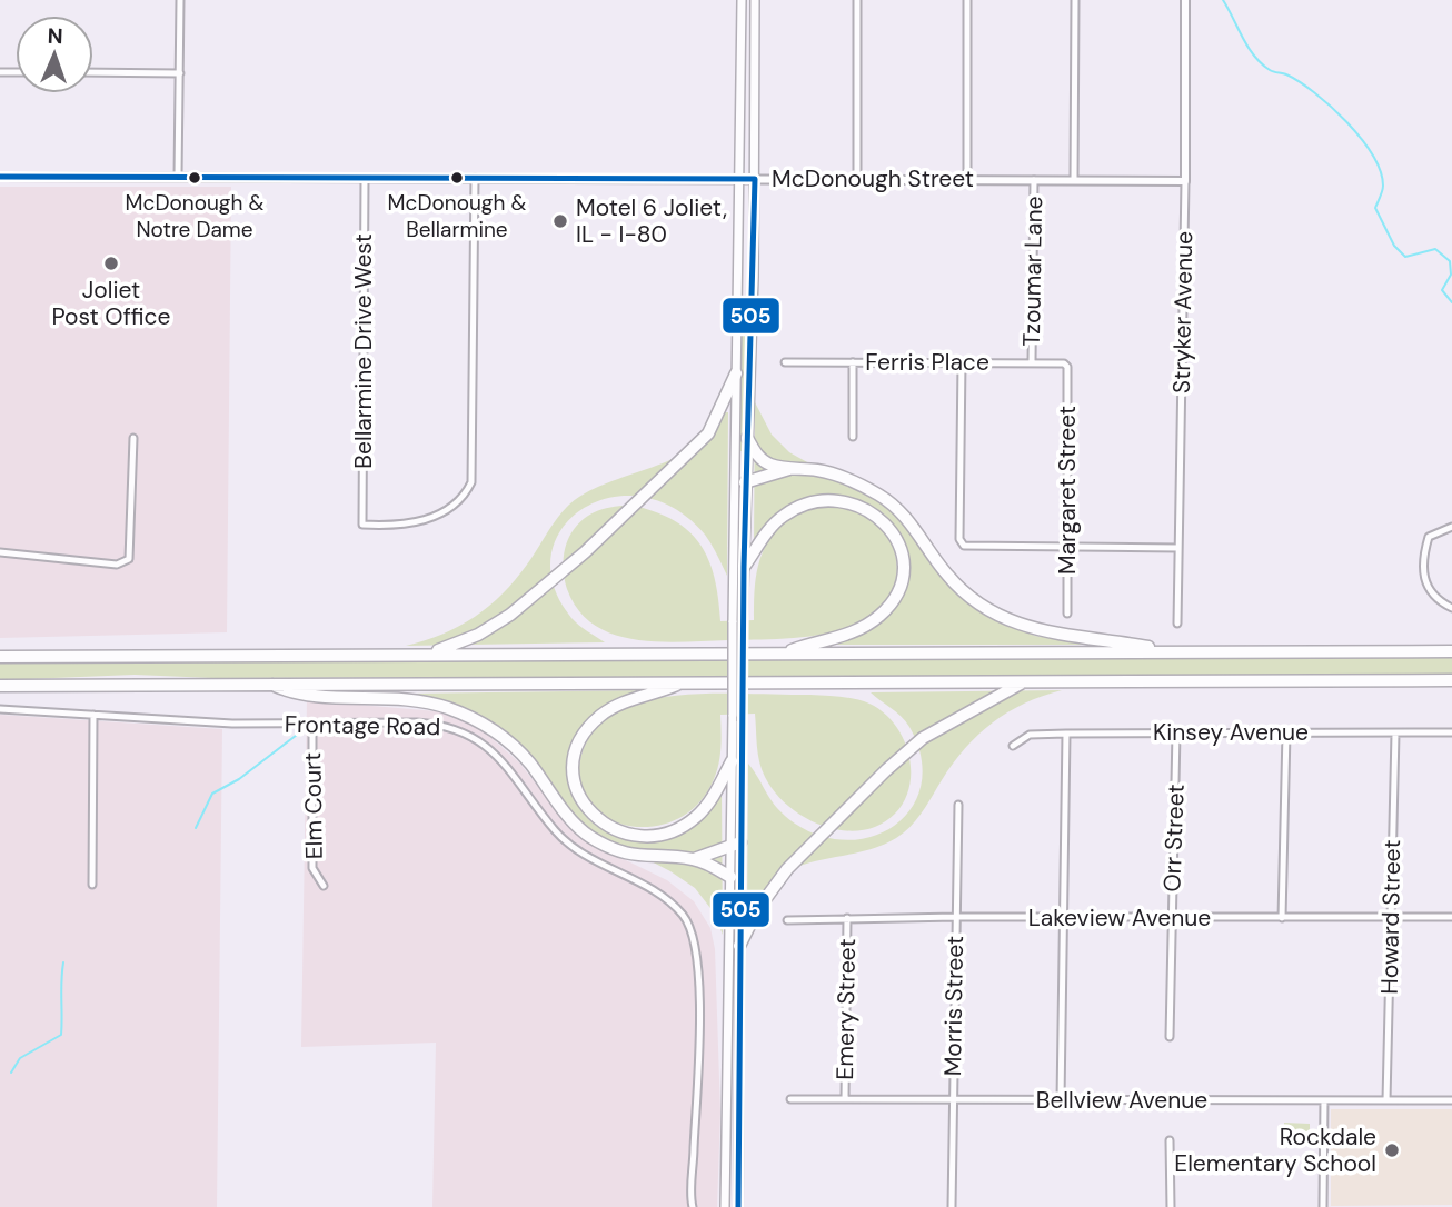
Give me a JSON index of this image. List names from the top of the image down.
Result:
{
  "streets": {
    "street": [
      "McDonough Street",
      "Tzoumar Lane",
      "Stryker Avenue",
      "Bellarmine Drive West",
      "Ferris Place",
      "Margaret Street",
      "Frontage Road",
      "Kinsey Avenue",
      "Elm Court",
      "Orr Street",
      "Howard Street",
      "Lakeview Avenue",
      "Morris Street",
      "Emery Street",
      "Bellview Avenue"
    ]
  },
  "crossings": [
    ["McDonough Street", "Tzoumar Lane"],
    ["McDonough Street", "Stryker Avenue"],
    ["McDonough Street", "Bellarmine Drive West"],
    ["Tzoumar Lane", "Ferris Place"],
    ["Ferris Place", "Margaret Street"],
    ["Frontage Road", "Elm Court"],
    ["Kinsey Avenue", "Orr Street"],
    ["Kinsey Avenue", "Howard Street"],
    ["Orr Street", "Lakeview Avenue"],
    ["Howard Street", "Lakeview Avenue"],
    ["Howard Street", "Bellview Avenue"],
    ["Lakeview Avenue", "Morris Street"],
    ["Lakeview Avenue", "Emery Street"],
    ["Morris Street", "Bellview Avenue"],
    ["Emery Street", "Bellview Avenue"]
  ],
  "places": [
    "McDonough & Notre Dame",
    "McDonough & Bellarmine",
    "Motel 6 Joliet, IL - I-80",
    "Joliet Post Office",
    "Rockdale Elementary School"
  ],
  "lines": ["transit line 505"],
  "north": "top"
}
